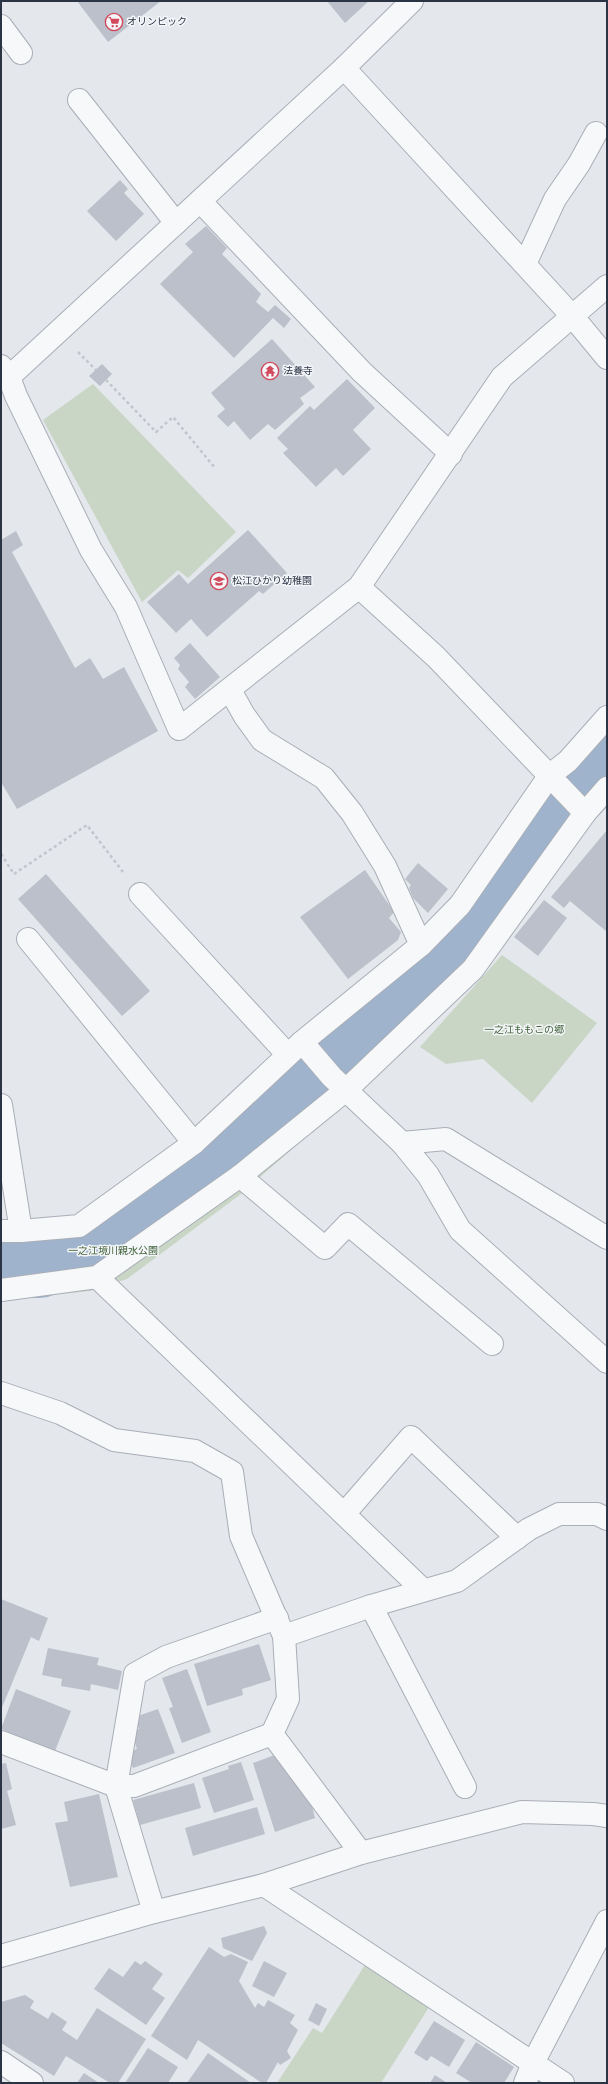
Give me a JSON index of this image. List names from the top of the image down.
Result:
{
  "parks": ["一之江ももこの郷", "一之江境川親水公園"],
  "places": {
    "supermarket": ["オリンピック"],
    "temple": ["法養寺"],
    "school or university": ["松江ひかり幼稚園"]
  }
}
